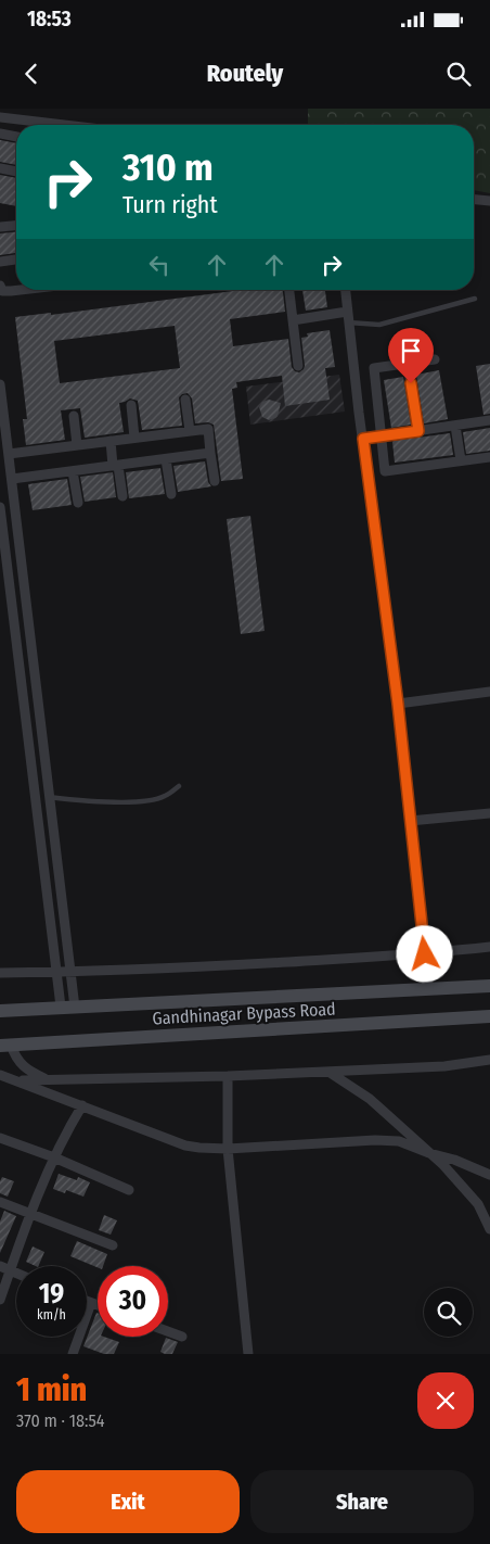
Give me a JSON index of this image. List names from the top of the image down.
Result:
{
  "streets": {
    "main road": ["Gandhinagar Bypass Road"]
  },
  "page": {
    "status": "18:53",
    "header": "Routely",
    "turn": ["310 m", "Turn right"],
    "speed": "19 km/h",
    "limit": "30",
    "heading": ["1 min", "370 m · 18:54"],
    "buttons": ["Exit", "Share"]
  }
}
